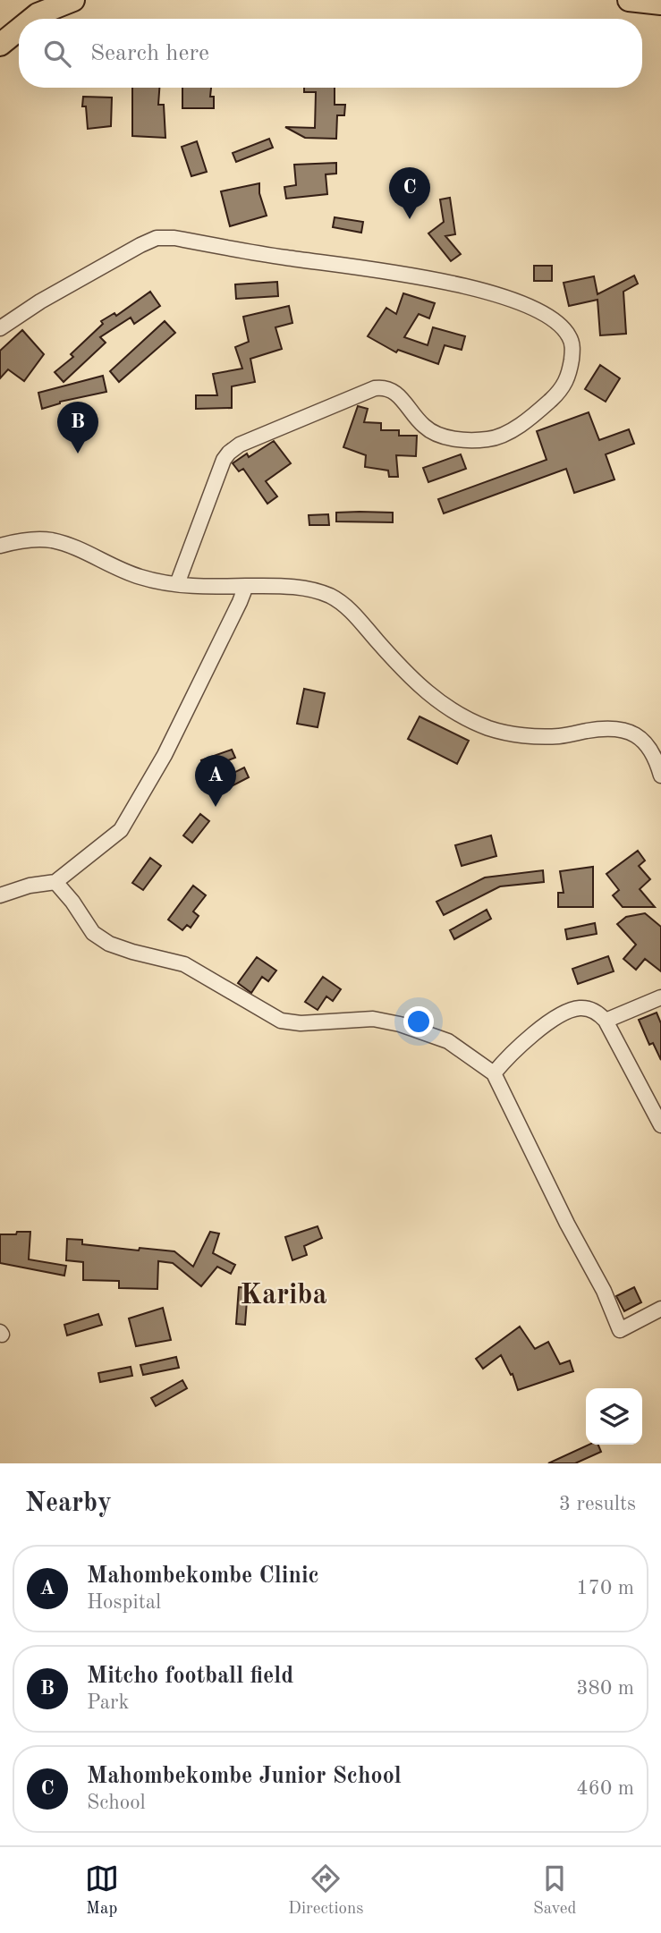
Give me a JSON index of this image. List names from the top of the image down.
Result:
{
  "districts": ["Kariba"],
  "page": {
    "search": "Search here",
    "pins": ["C", "B", "A"],
    "heading": ["Nearby", "3 results"],
    "list": [
      {
        "mark": "A",
        "name": "Mahombekombe Clinic",
        "note": "Hospital",
        "value": "170 m"
      },
      {
        "mark": "B",
        "name": "Mitcho football field",
        "note": "Park",
        "value": "380 m"
      },
      {
        "mark": "C",
        "name": "Mahombekombe Junior School",
        "note": "School",
        "value": "460 m"
      }
    ],
    "nav": ["Map", "Directions", "Saved"]
  }
}
